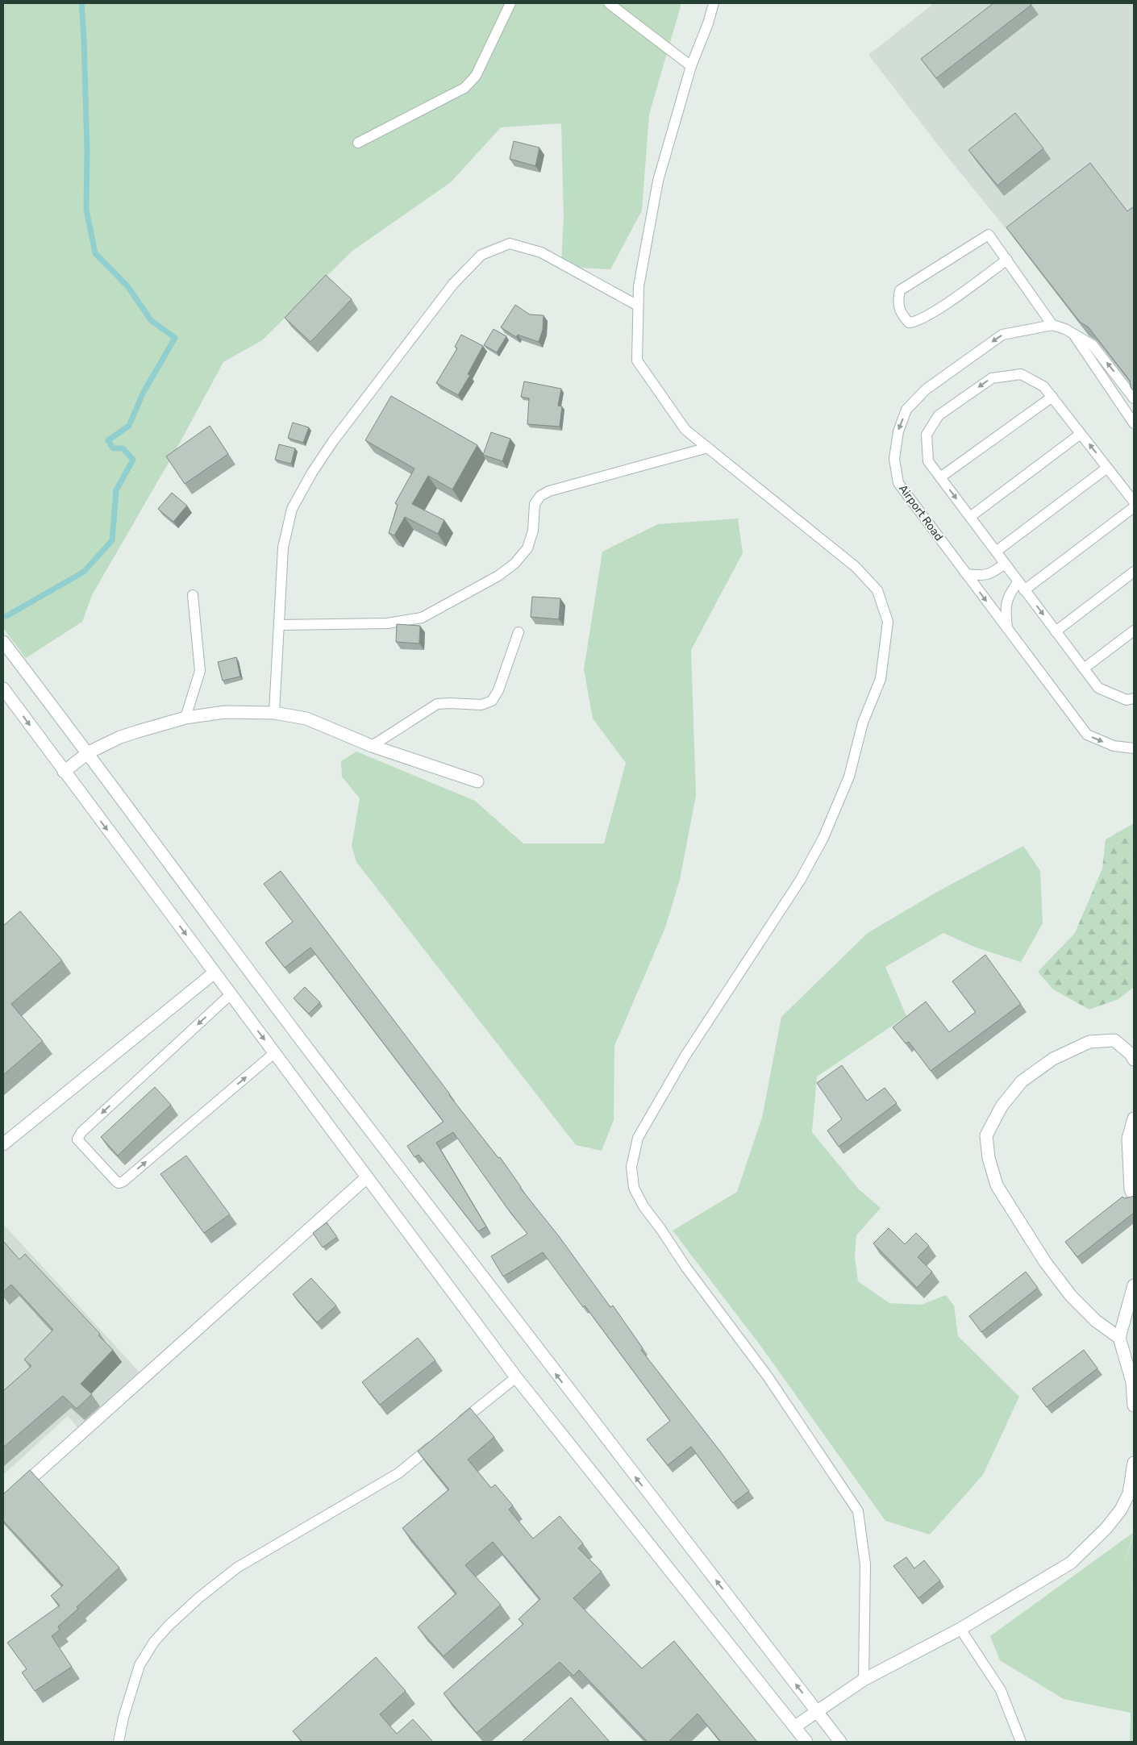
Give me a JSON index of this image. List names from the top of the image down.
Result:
{
  "streets": {
    "lane": ["Airport Road"]
  }
}
